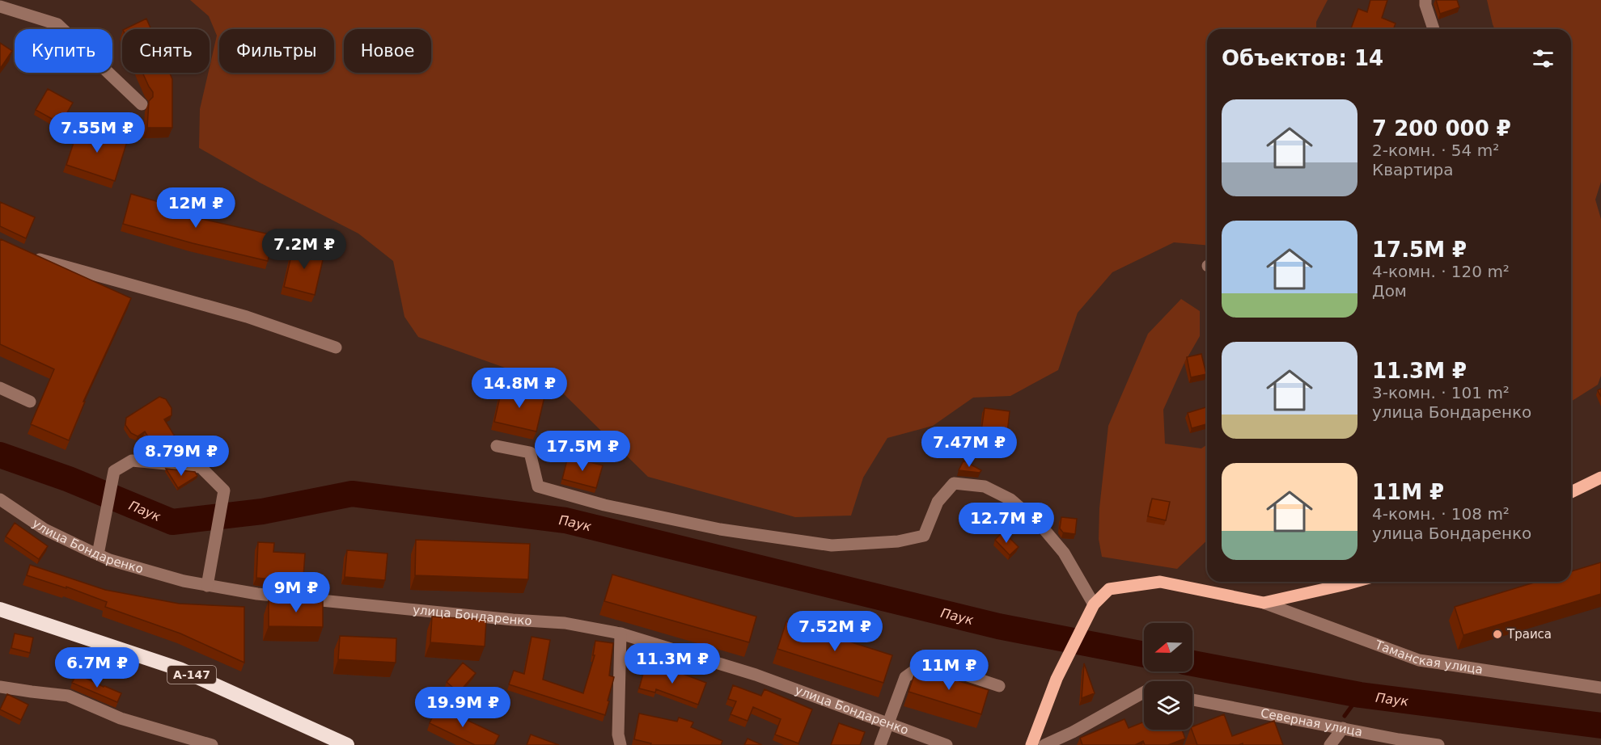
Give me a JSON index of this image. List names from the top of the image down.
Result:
{
  "streets": {
    "highway": ["А-147"],
    "street": ["улица Бондаренко", "Таманская улица", "Северная улица"]
  },
  "water": ["Паук"],
  "places": ["Траиса"],
  "north": "left",
  "page": {
    "chip": [
      "Купить",
      "Снять",
      "Фильтры",
      "Новое"
    ],
    "heading": "Объектов: 14",
    "list": [
      {
        "name": "7 200 000 ₽",
        "note": "2-комн. · 54 m² · Квартира"
      },
      {
        "name": "17.5M ₽",
        "note": "4-комн. · 120 m² · Дом"
      },
      {
        "name": "11.3M ₽",
        "note": "3-комн. · 101 m² · улица Бондаренко"
      },
      {
        "name": "11M ₽",
        "note": "4-комн. · 108 m² · улица Бондаренко"
      }
    ],
    "price": [
      "7.55M ₽",
      "12M ₽",
      "7.2M ₽",
      "14.8M ₽",
      "7.47M ₽",
      "17.5M ₽",
      "8.79M ₽",
      "12.7M ₽",
      "9M ₽",
      "7.52M ₽",
      "11.3M ₽",
      "6.7M ₽",
      "11M ₽",
      "19.9M ₽"
    ]
  }
}
